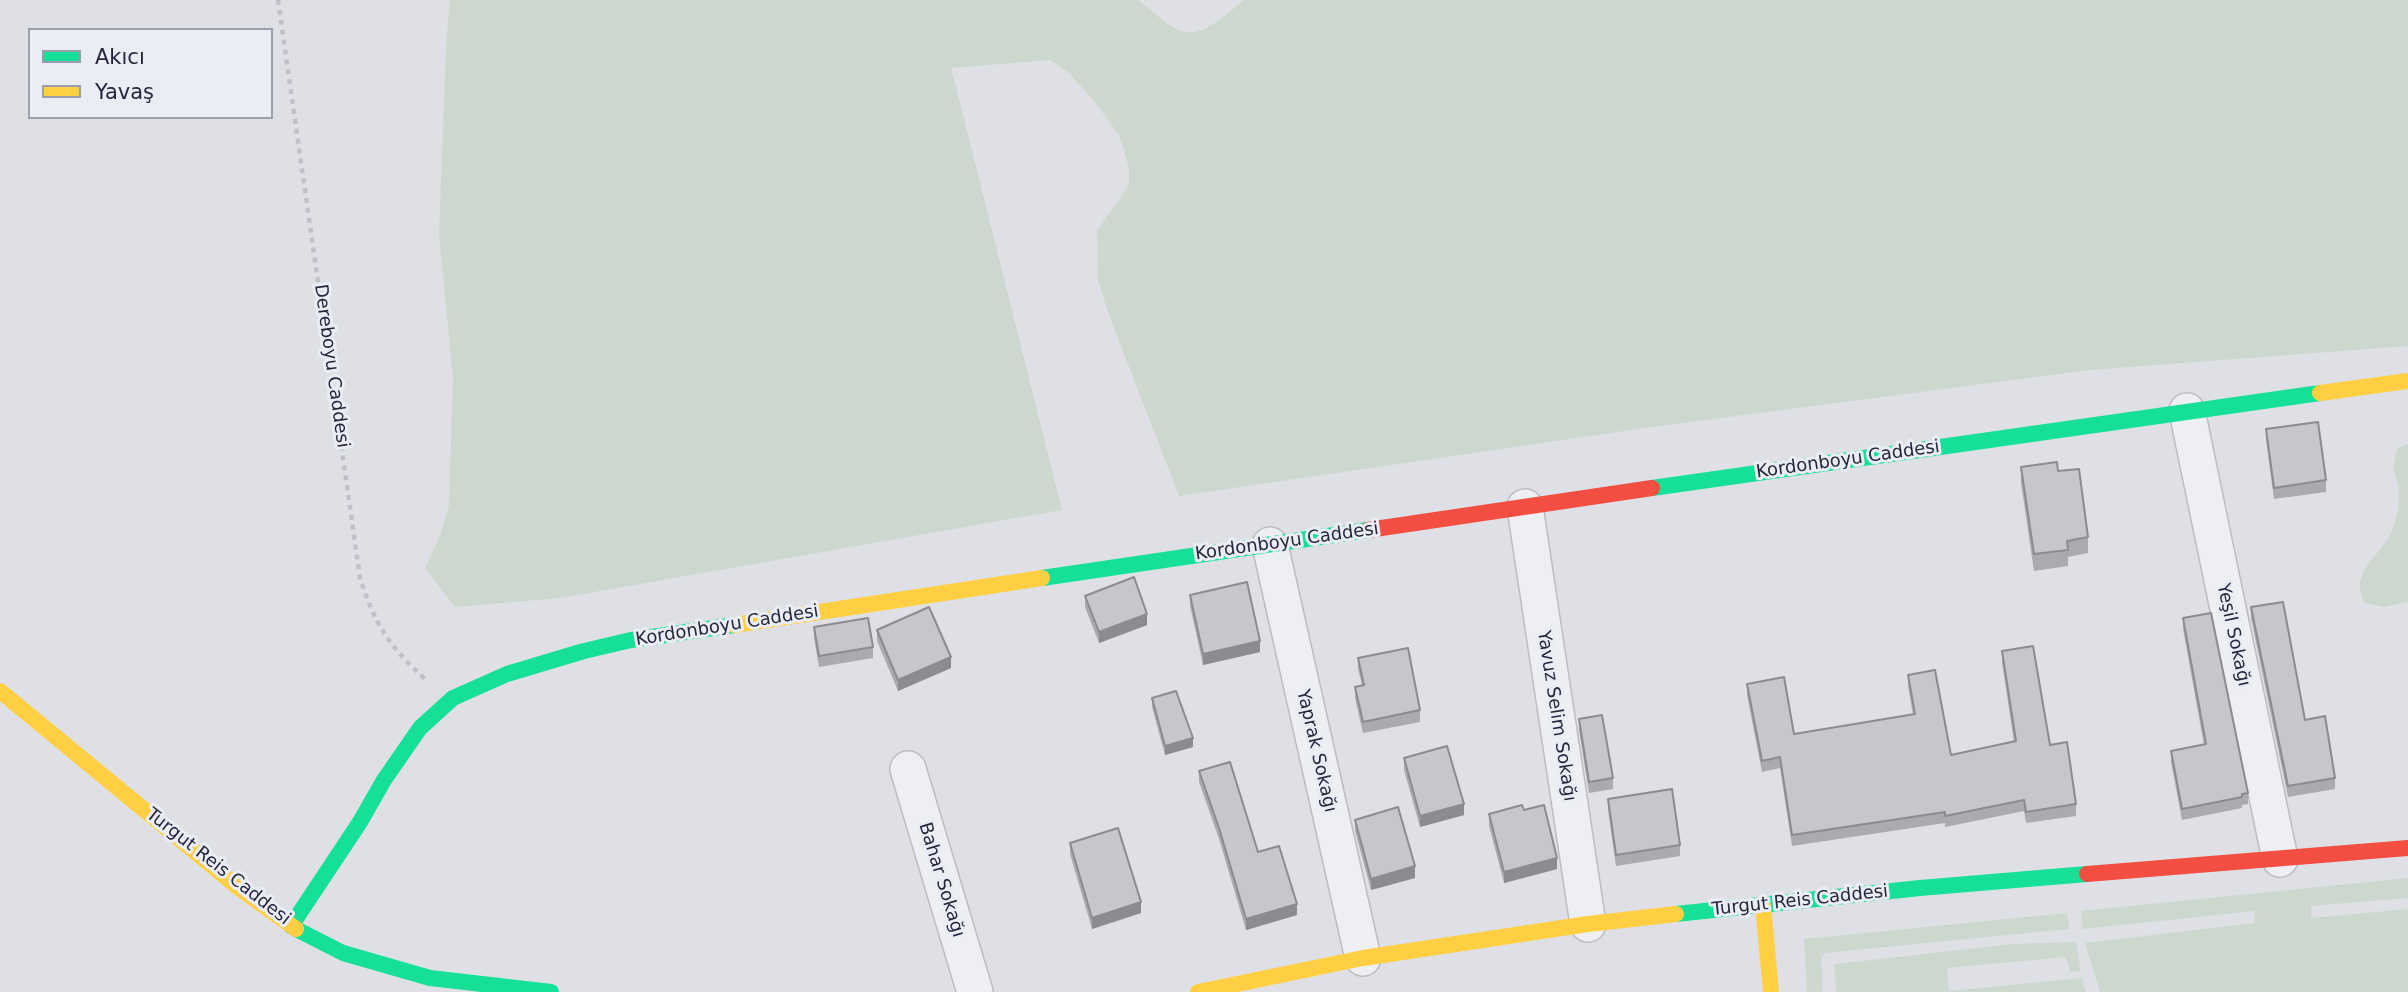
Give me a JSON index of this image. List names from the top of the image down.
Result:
{
  "streets": {
    "street": [
      "Kordonboyu Caddesi",
      "Yeşil Sokağı",
      "Yavuz Selim Sokağı",
      "Yaprak Sokağı",
      "Turgut Reis Caddesi",
      "Bahar Sokağı"
    ],
    "path": ["Dereboyu Caddesi"]
  },
  "crossings": [
    ["Dereboyu Caddesi", "Kordonboyu Caddesi"],
    ["Kordonboyu Caddesi", "Yeşil Sokağı"],
    ["Kordonboyu Caddesi", "Yavuz Selim Sokağı"],
    ["Kordonboyu Caddesi", "Yaprak Sokağı"],
    ["Kordonboyu Caddesi", "Turgut Reis Caddesi"],
    ["Yeşil Sokağı", "Turgut Reis Caddesi"],
    ["Yavuz Selim Sokağı", "Turgut Reis Caddesi"],
    ["Yaprak Sokağı", "Turgut Reis Caddesi"]
  ],
  "legend": ["Akıcı", "Yavaş"]
}
